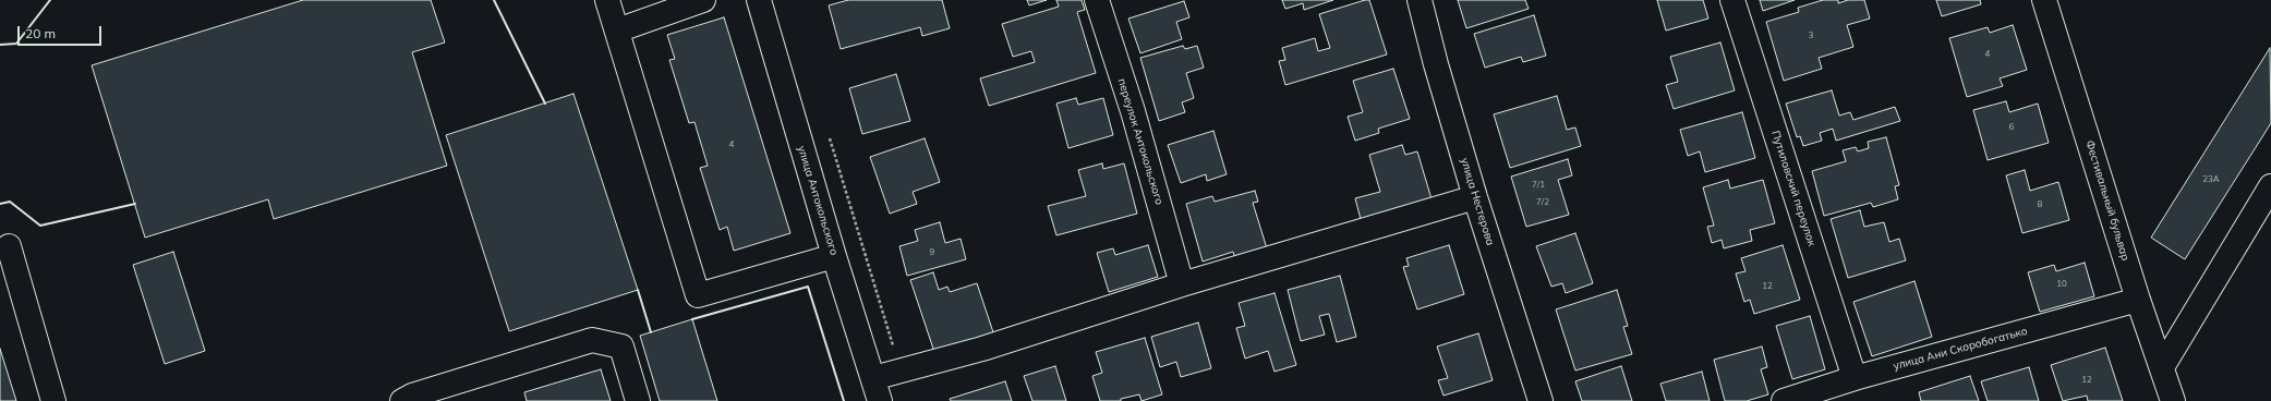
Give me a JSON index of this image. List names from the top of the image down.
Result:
{
  "streets": {
    "street": [
      "переулок Антокольского",
      "Путиловский переулок",
      "улица Антокольского",
      "Фестивальный бульвар",
      "улица Нестерова",
      "улица Ани Скоробогатько"
    ]
  },
  "crossings": [
    ["Путиловский переулок", "улица Ани Скоробогатько"],
    ["Фестивальный бульвар", "улица Ани Скоробогатько"]
  ],
  "house_numbers": [
    "3",
    "4",
    "6",
    "4",
    "23А",
    "7/1",
    "7/2",
    "8",
    "9",
    "10",
    "12",
    "12"
  ],
  "scale_bar": "20 m"
}
